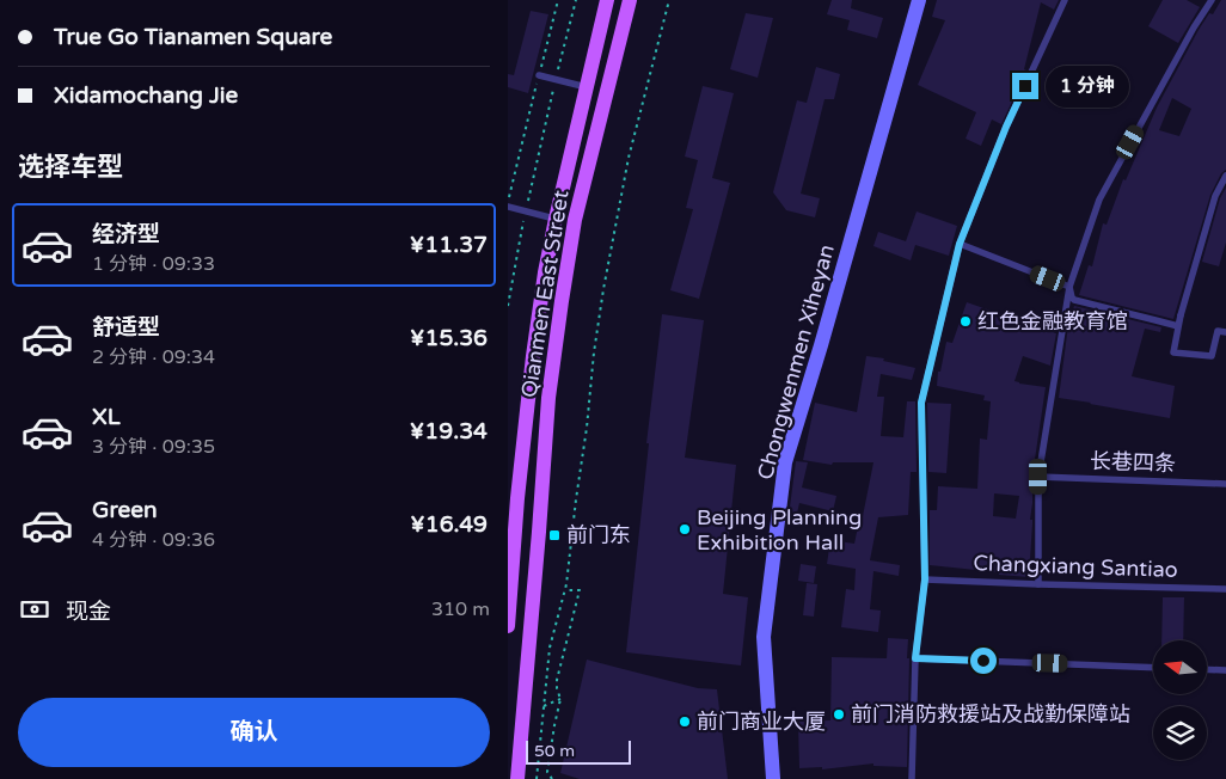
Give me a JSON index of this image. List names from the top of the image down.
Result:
{
  "streets": {
    "main road": ["Qianmen East Street"],
    "street": ["Chongwenmen Xiheyan"],
    "lane": ["长巷四条", "Changxiang Santiao"]
  },
  "places": {
    "other": [
      "红色金融教育馆",
      "Beijing Planning Exhibition Hall",
      "前门消防救援站及战勤保障站",
      "前门商业大厦"
    ],
    "transit": ["前门东"]
  },
  "scale_bar": "50 m",
  "north": "left",
  "page": {
    "banner": ["True Go Tianamen Square", "Xidamochang Jie"],
    "bubble": "1 分钟",
    "heading": "选择车型",
    "list": [
      {
        "name": "经济型",
        "note": "1 分钟 · 09:33",
        "value": "¥11.37"
      },
      {
        "name": "舒适型",
        "note": "2 分钟 · 09:34",
        "value": "¥15.36"
      },
      {
        "name": "XL",
        "note": "3 分钟 · 09:35",
        "value": "¥19.34"
      },
      {
        "name": "Green",
        "note": "4 分钟 · 09:36",
        "value": "¥16.49"
      }
    ],
    "pay": ["现金", "310 m"],
    "buttons": "确认",
    "scale": "50 m"
  }
}
